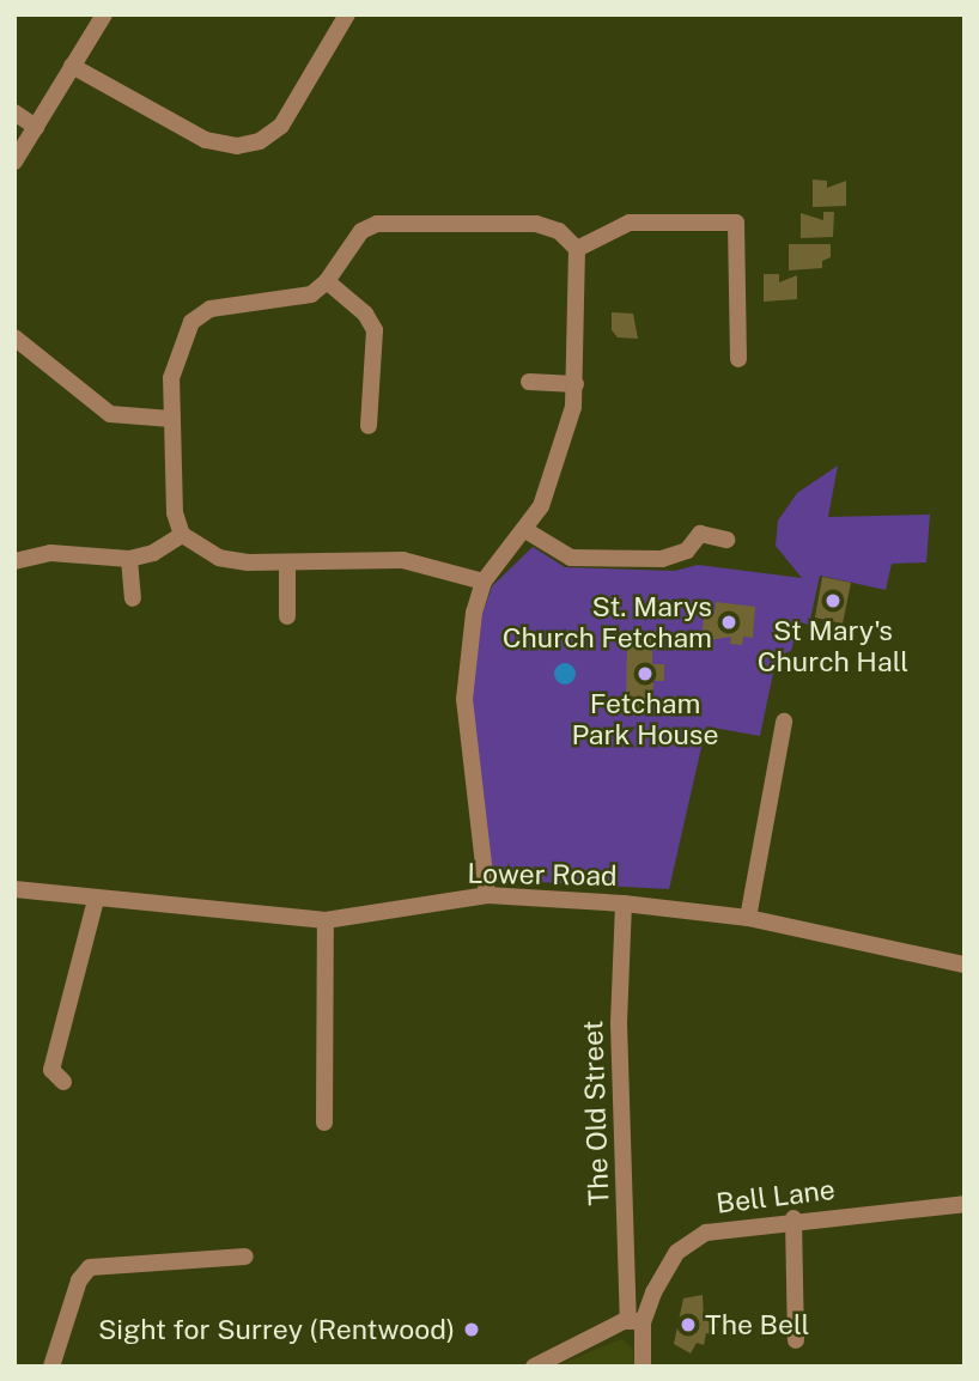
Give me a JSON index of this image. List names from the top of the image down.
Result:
{
  "streets": {
    "street": ["Lower Road", "The Old Street", "Bell Lane"]
  },
  "crossings": [
    ["Lower Road", "The Old Street"],
    ["The Old Street", "Bell Lane"]
  ],
  "places": [
    "St Mary's Church Hall",
    "St. Marys Church Fetcham",
    "Fetcham Park House",
    "The Bell",
    "Sight for Surrey (Rentwood)"
  ]
}
